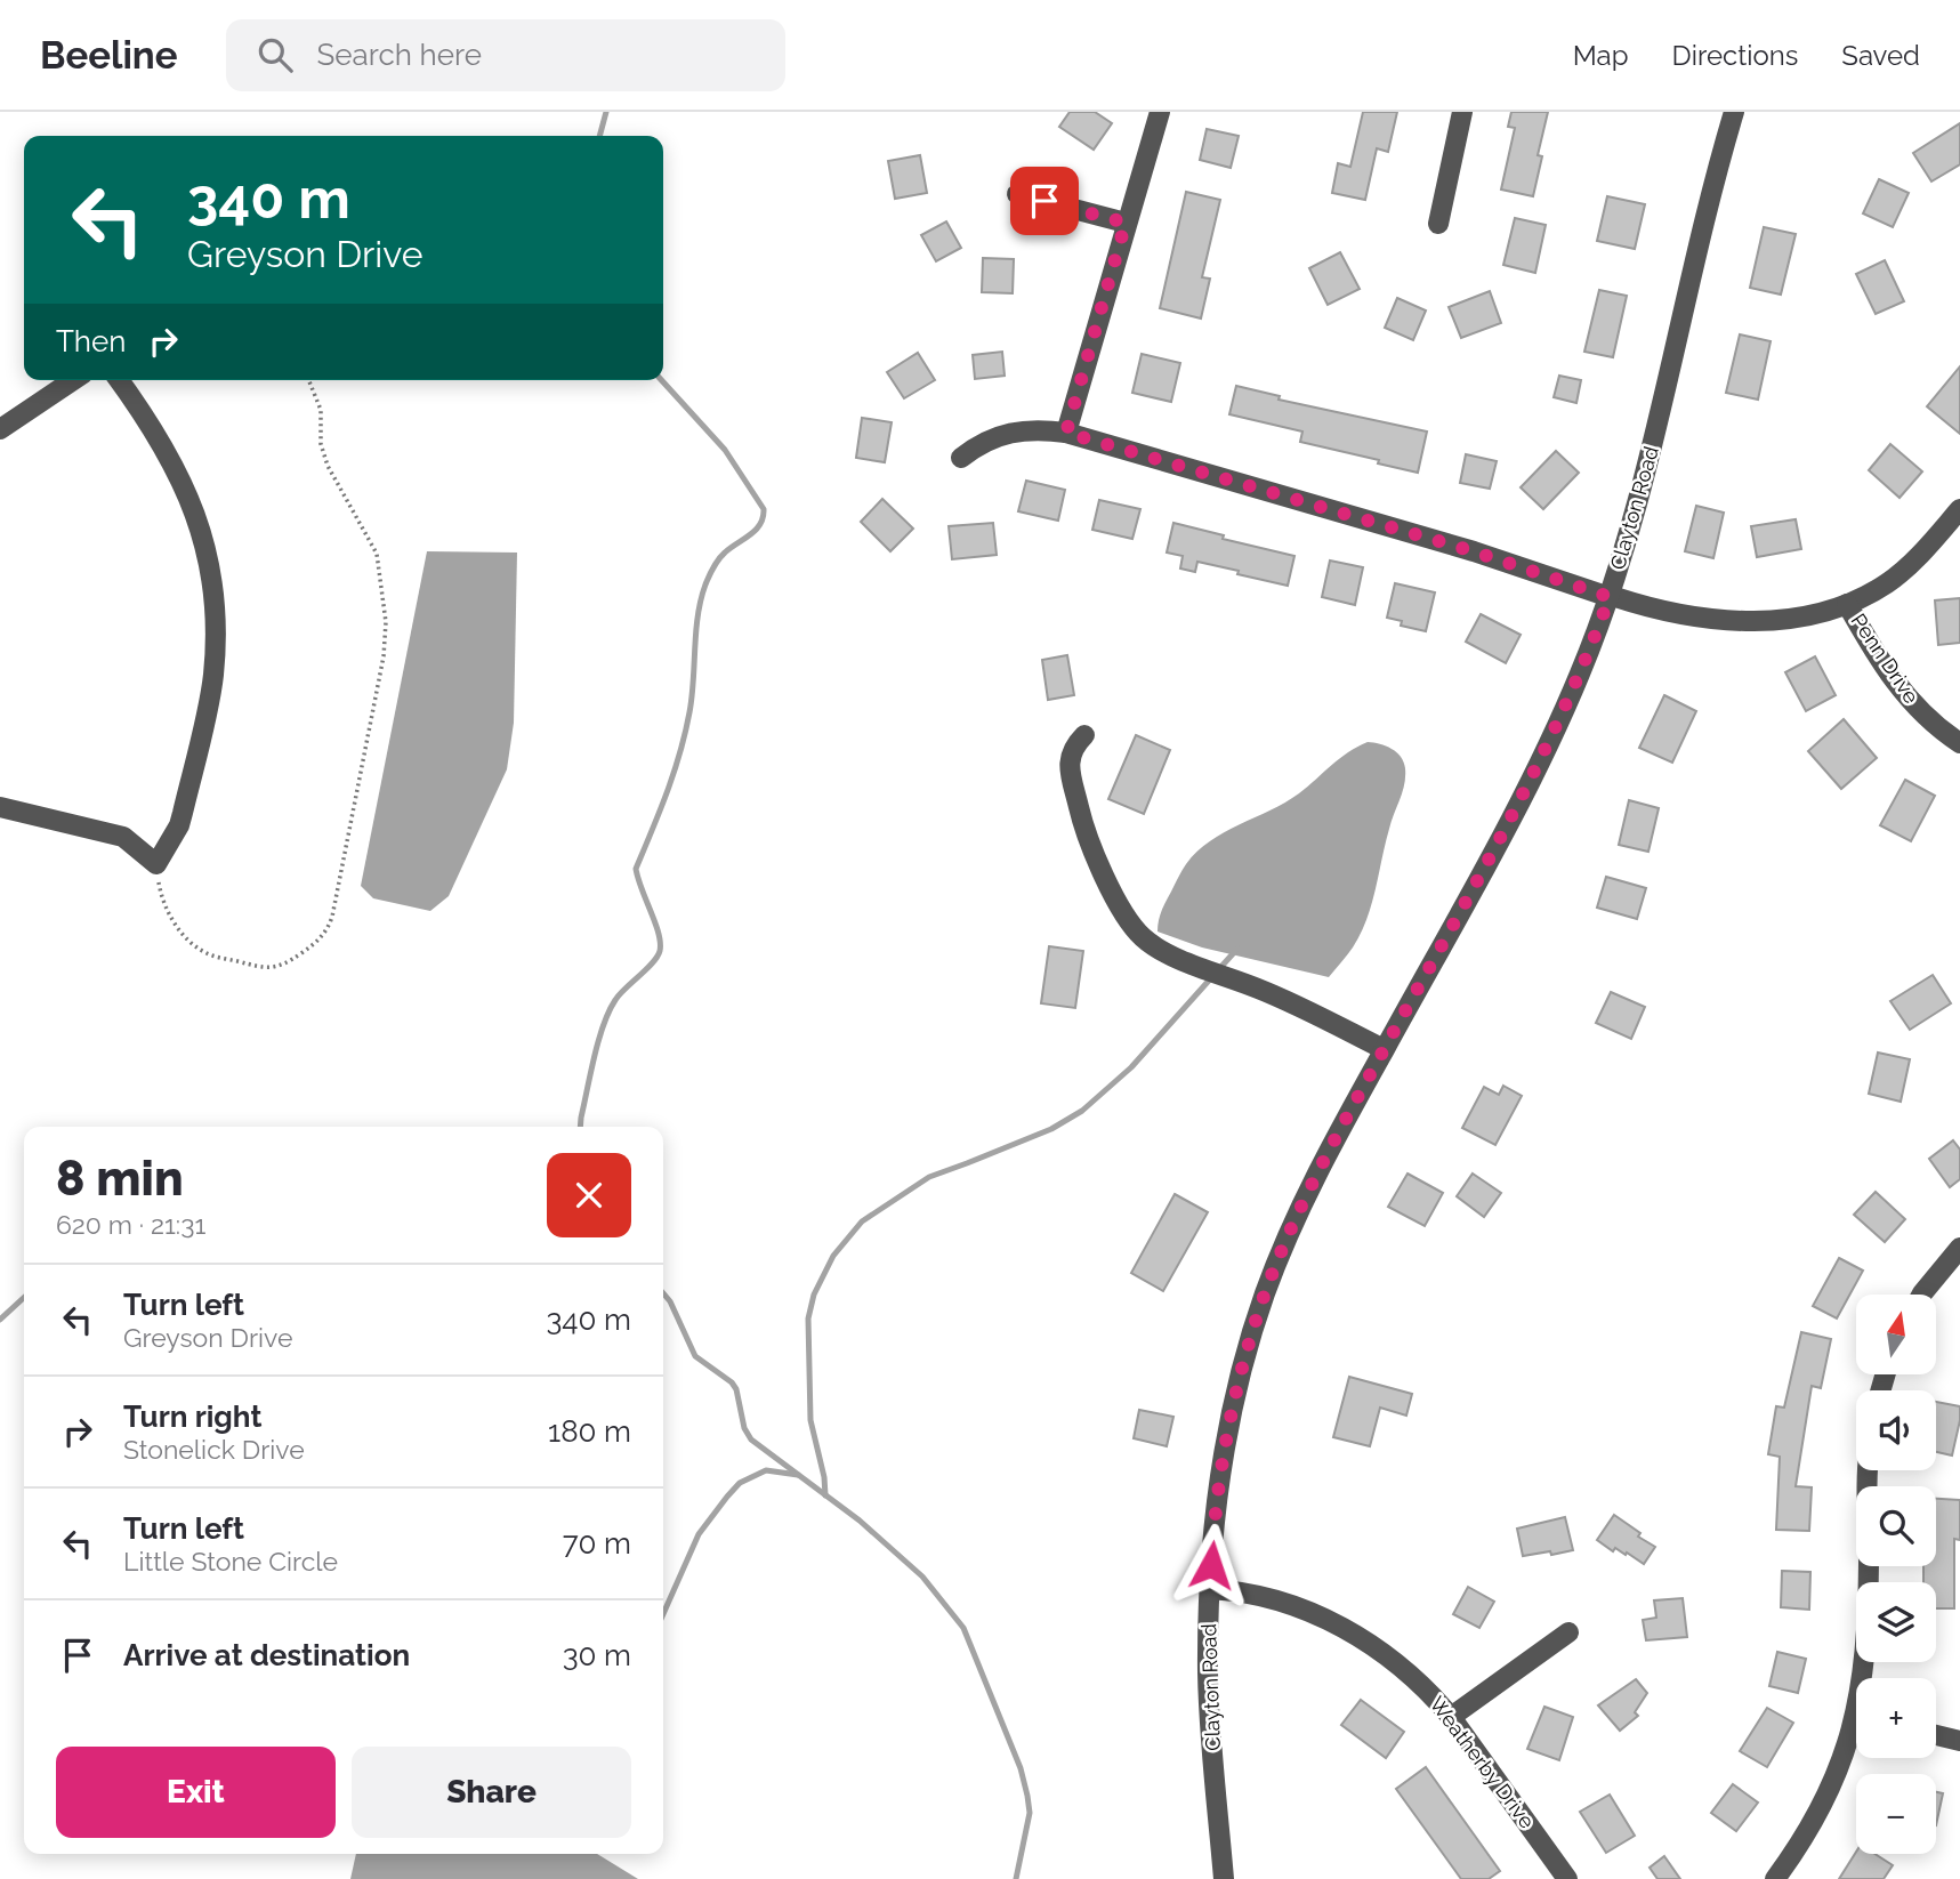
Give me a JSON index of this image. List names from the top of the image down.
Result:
{
  "streets": {
    "street": ["Clayton Road", "Penn Drive", "Weatherby Drive"]
  },
  "crossings": [
    ["Clayton Road", "Weatherby Drive"]
  ],
  "north": "top",
  "page": {
    "header": "Beeline",
    "search": "Search here",
    "nav": ["Map", "Directions", "Saved"],
    "turn": ["340 m", "Greyson Drive"],
    "then": "Then",
    "heading": ["8 min", "620 m · 21:31"],
    "list": [
      {
        "name": "Turn left",
        "note": "Greyson Drive",
        "value": "340 m"
      },
      {
        "name": "Turn right",
        "note": "Stonelick Drive",
        "value": "180 m"
      },
      {
        "name": "Turn left",
        "note": "Little Stone Circle",
        "value": "70 m"
      },
      {
        "name": "Arrive at destination",
        "value": "30 m"
      }
    ],
    "map_buttons": ["+", "−"],
    "buttons": ["Exit", "Share"]
  }
}
